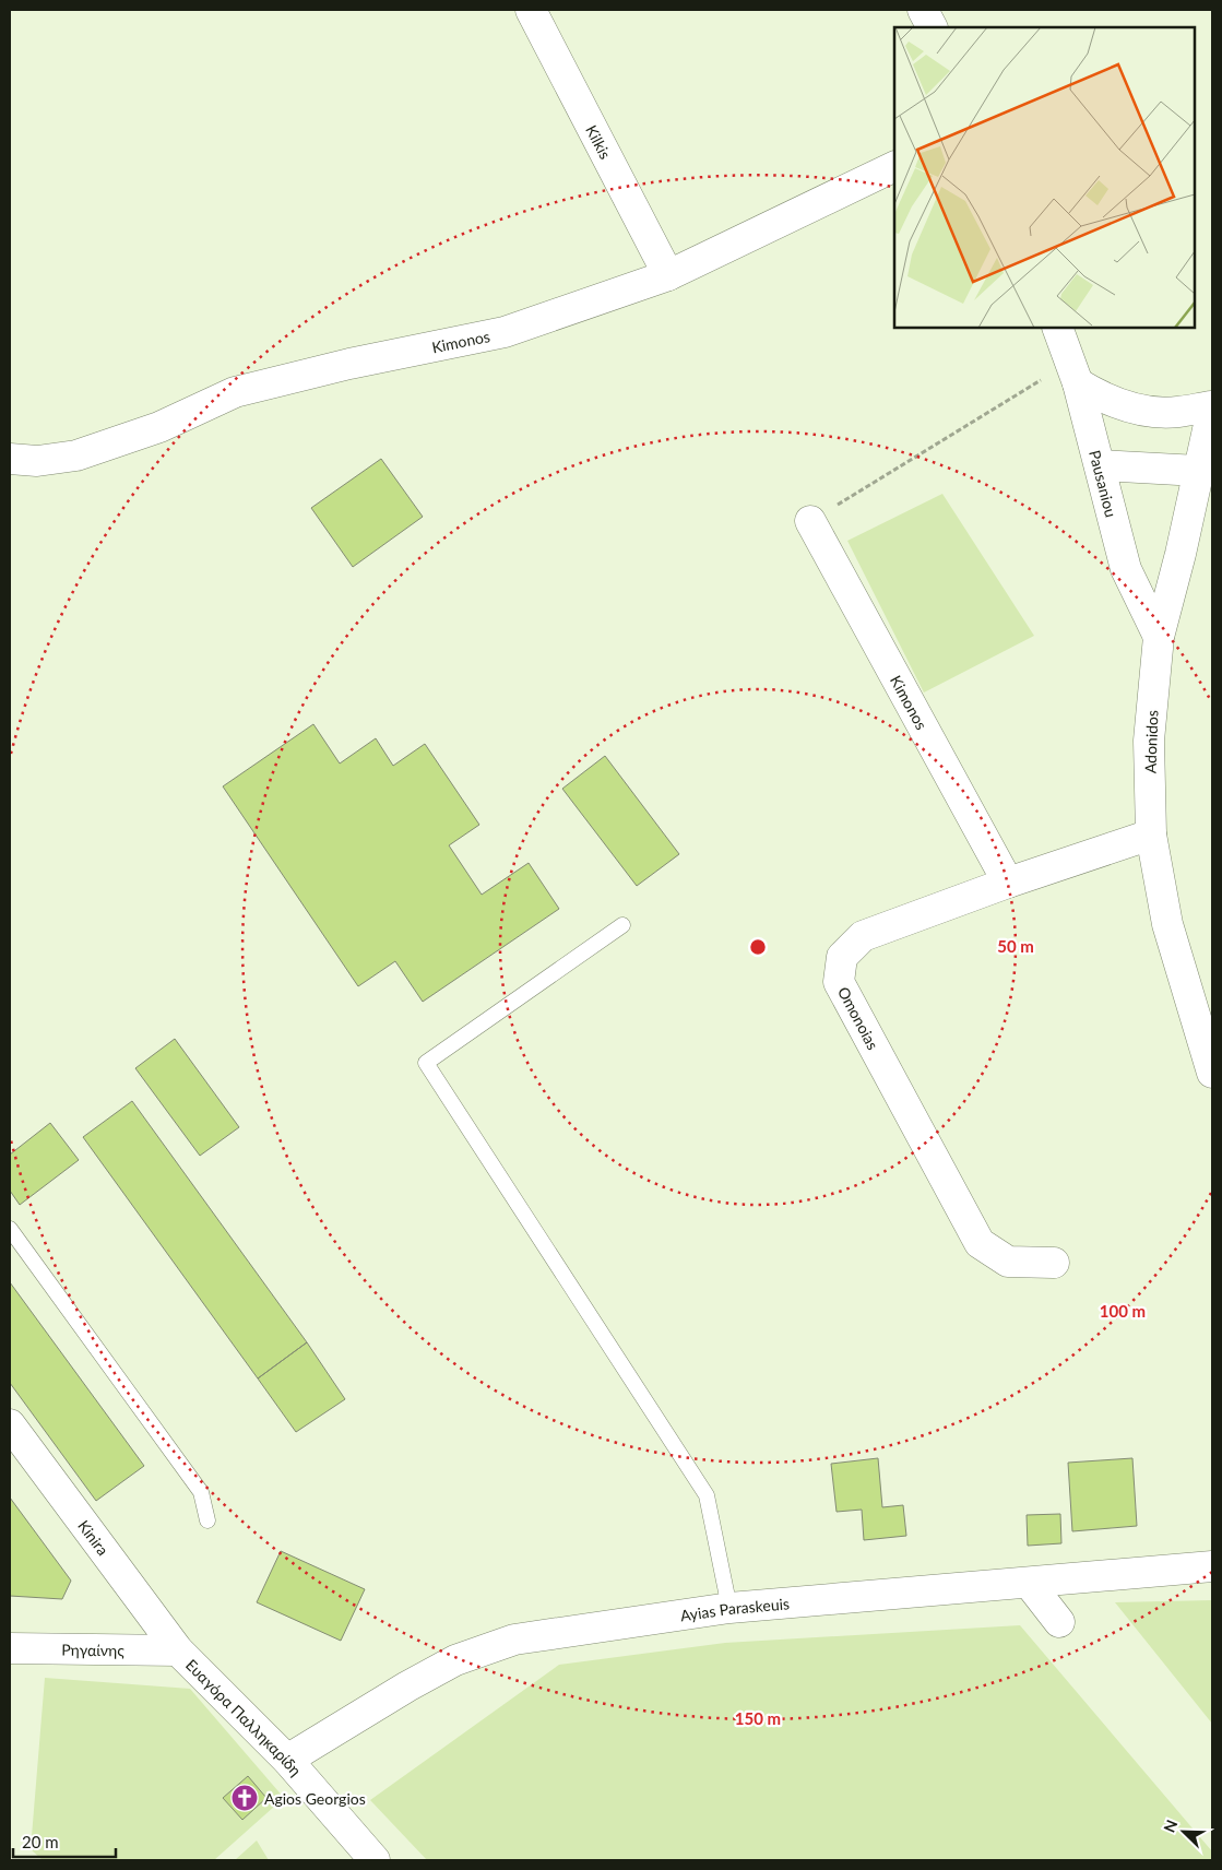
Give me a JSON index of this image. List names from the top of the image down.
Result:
{
  "streets": {
    "street": [
      "Kilkis",
      "Kimonos",
      "Pausaniou",
      "Adonidos",
      "Omonoias",
      "Kinira",
      "Ayias Paraskeuis",
      "Ρηγαίνης",
      "Ευαγόρα Παλληκαρίδη"
    ]
  },
  "crossings": [
    ["Kilkis", "Kimonos"],
    ["Kimonos", "Omonoias"],
    ["Pausaniou", "Adonidos"],
    ["Adonidos", "Omonoias"],
    ["Kinira", "Ρηγαίνης"],
    ["Kinira", "Ευαγόρα Παλληκαρίδη"],
    ["Ayias Paraskeuis", "Ευαγόρα Παλληκαρίδη"],
    ["Ρηγαίνης", "Ευαγόρα Παλληκαρίδη"]
  ],
  "places": {
    "church": ["Agios Georgios"]
  },
  "scale_bar": "20 m",
  "north": "top left",
  "rings": ["50 m", "100 m", "150 m"]
}
